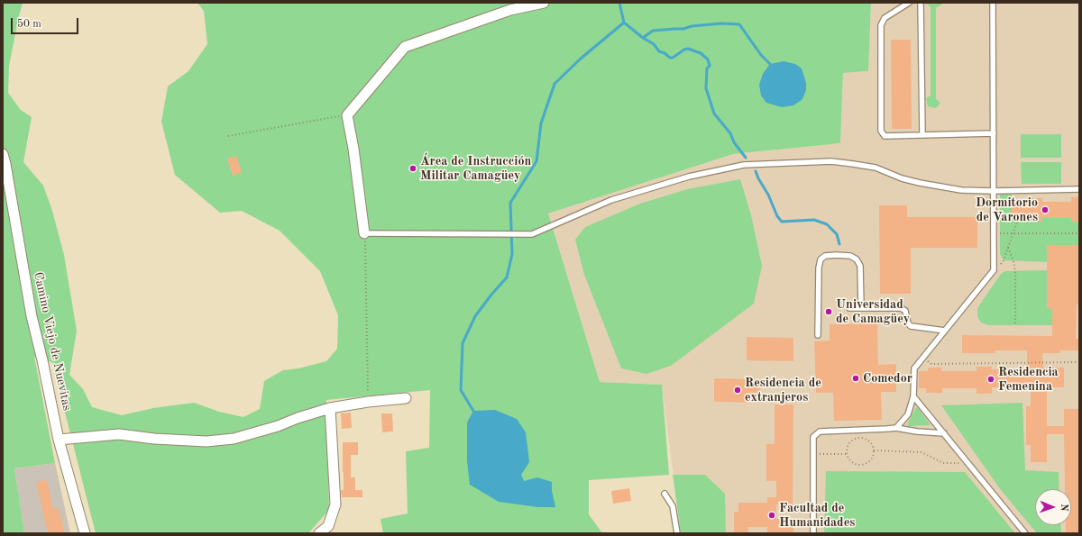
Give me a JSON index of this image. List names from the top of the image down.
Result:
{
  "streets": {
    "street": ["Camino Viejo de Nuevitas"]
  },
  "places": [
    "Área de Instrucción Militar Camagüey",
    "Dormitorio de Varones",
    "Universidad de Camagüey",
    "Comedor",
    "Residencia Femenina",
    "Residencia de extranjeros",
    "Facultad de Humanidades"
  ],
  "scale_bar": "50 m",
  "north": "right"
}
